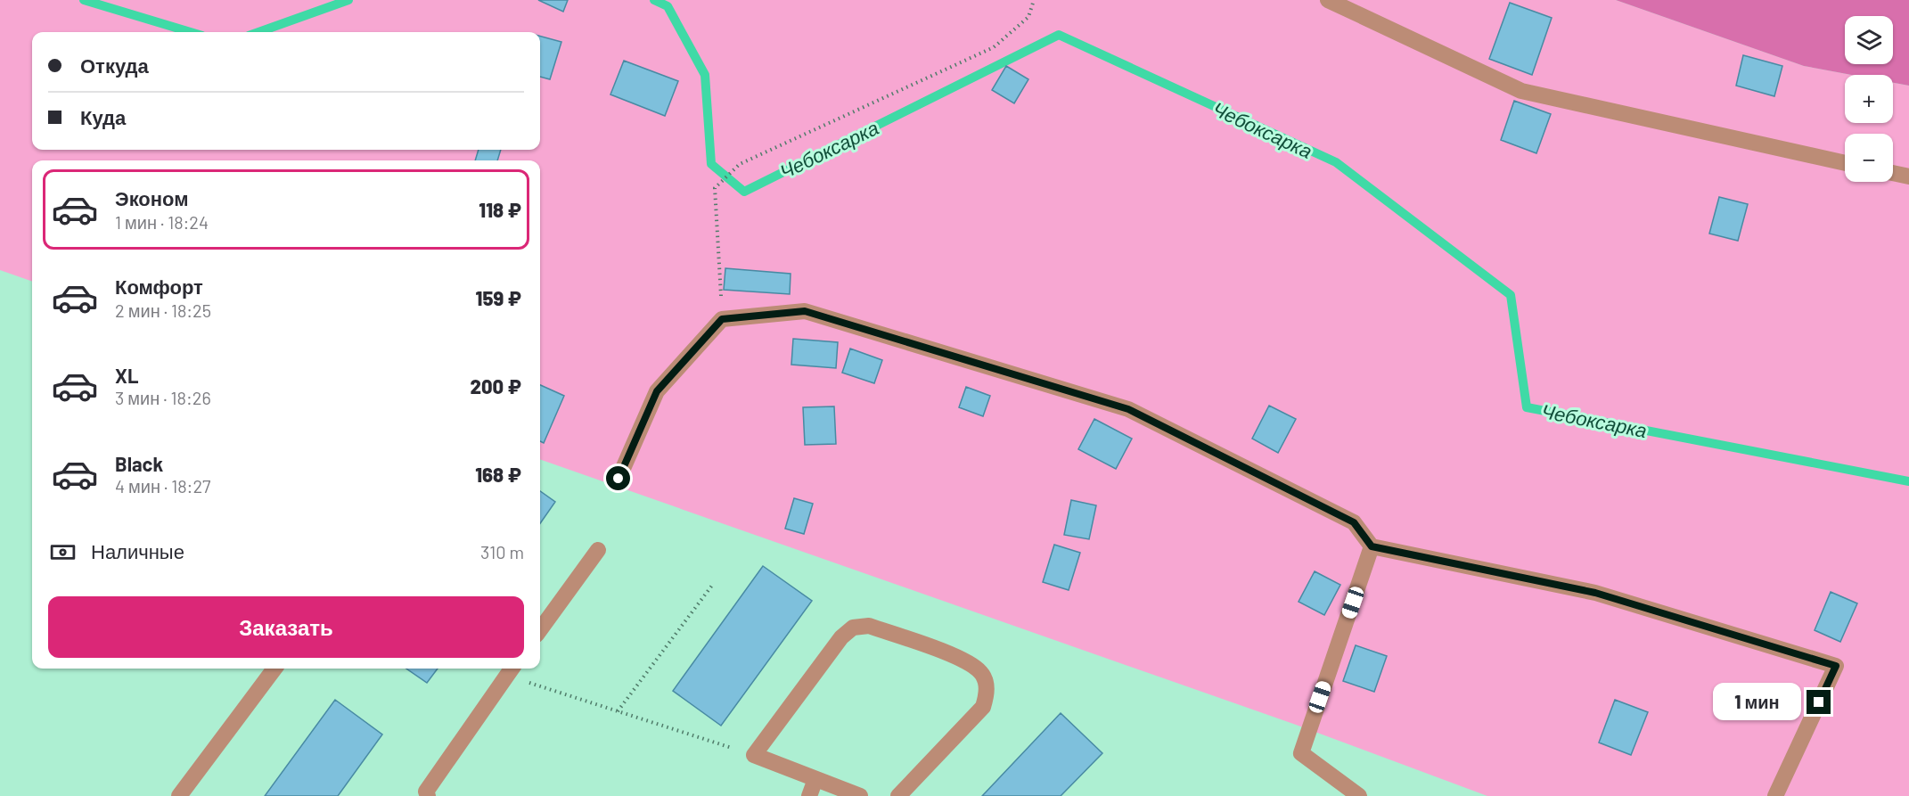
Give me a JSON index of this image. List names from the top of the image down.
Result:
{
  "water": ["Чебоксарка"],
  "page": {
    "map_buttons": ["+", "−"],
    "banner": ["Откуда", "Куда"],
    "list": [
      {
        "name": "Эконом",
        "note": "1 мин · 18:24",
        "value": "118 ₽"
      },
      {
        "name": "Комфорт",
        "note": "2 мин · 18:25",
        "value": "159 ₽"
      },
      {
        "name": "XL",
        "note": "3 мин · 18:26",
        "value": "200 ₽"
      },
      {
        "name": "Black",
        "note": "4 мин · 18:27",
        "value": "168 ₽"
      }
    ],
    "pay": ["Наличные", "310 m"],
    "buttons": "Заказать",
    "bubble": "1 мин"
  }
}
